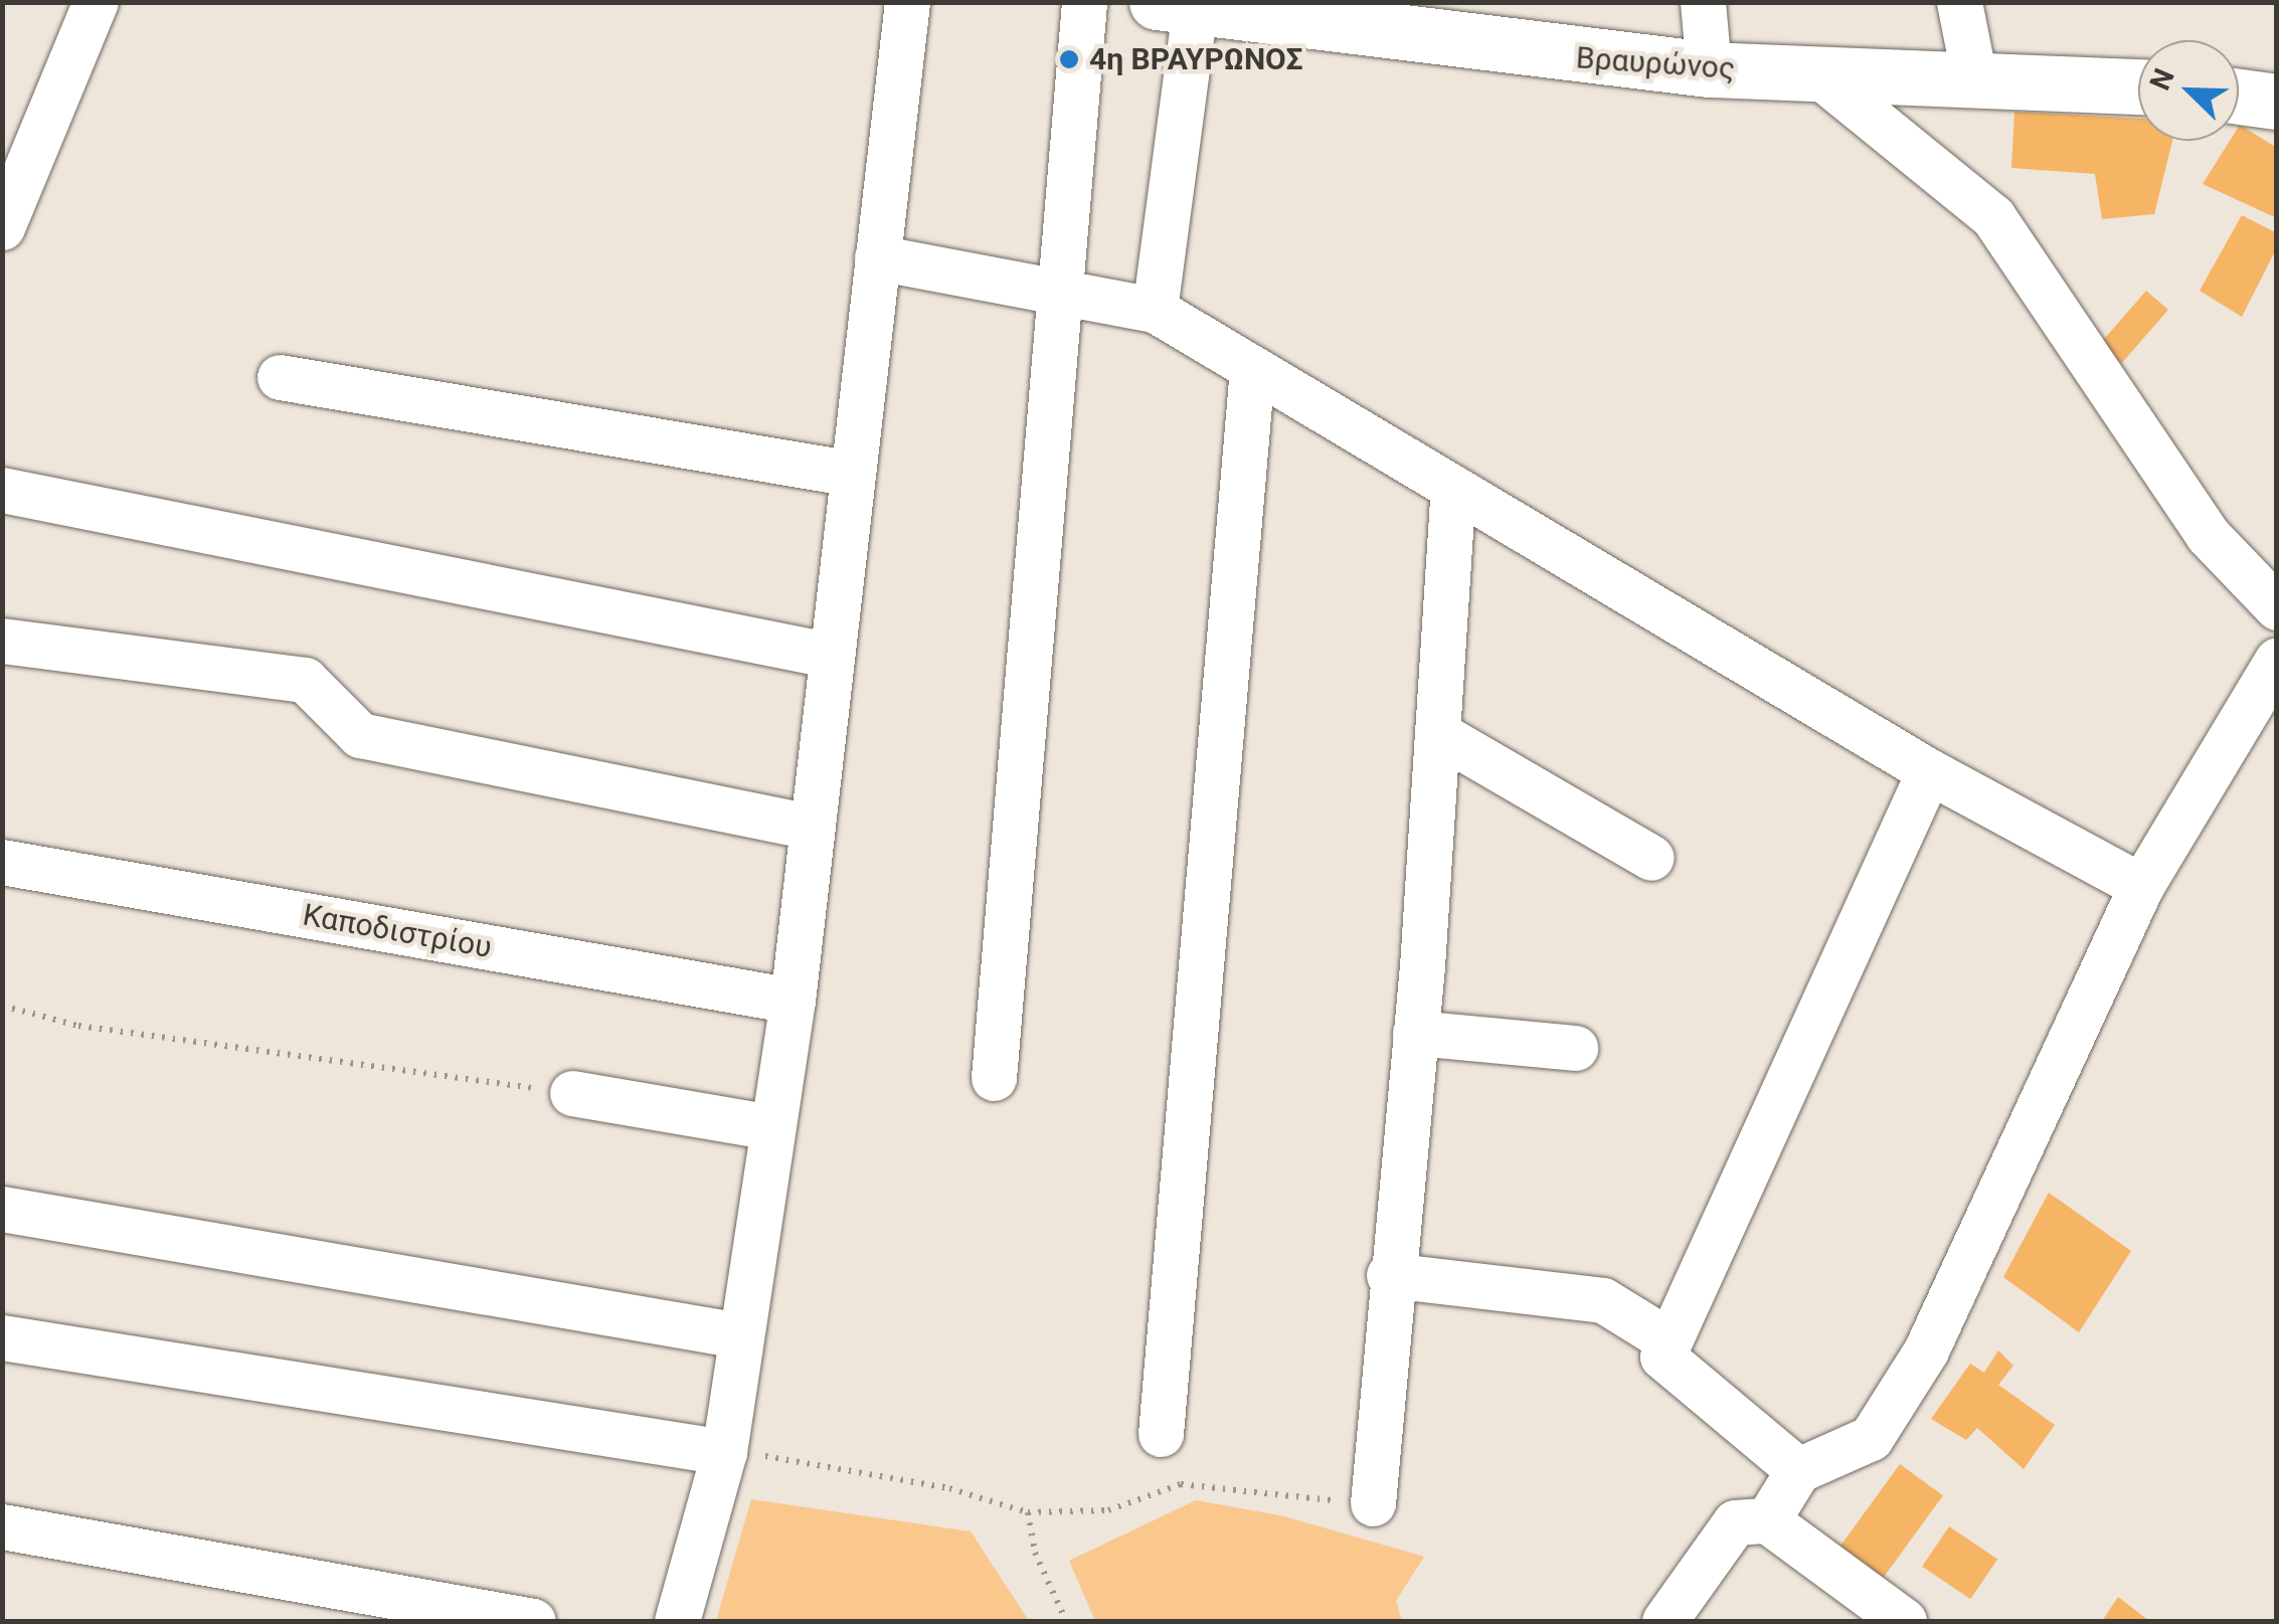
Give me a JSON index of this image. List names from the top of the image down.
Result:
{
  "streets": {
    "main road": ["Βραυρώνος"],
    "street": ["Καποδιστρίου"]
  },
  "places": ["4η ΒΡΑΥΡΩΝΟΣ"],
  "north": "top left"
}
